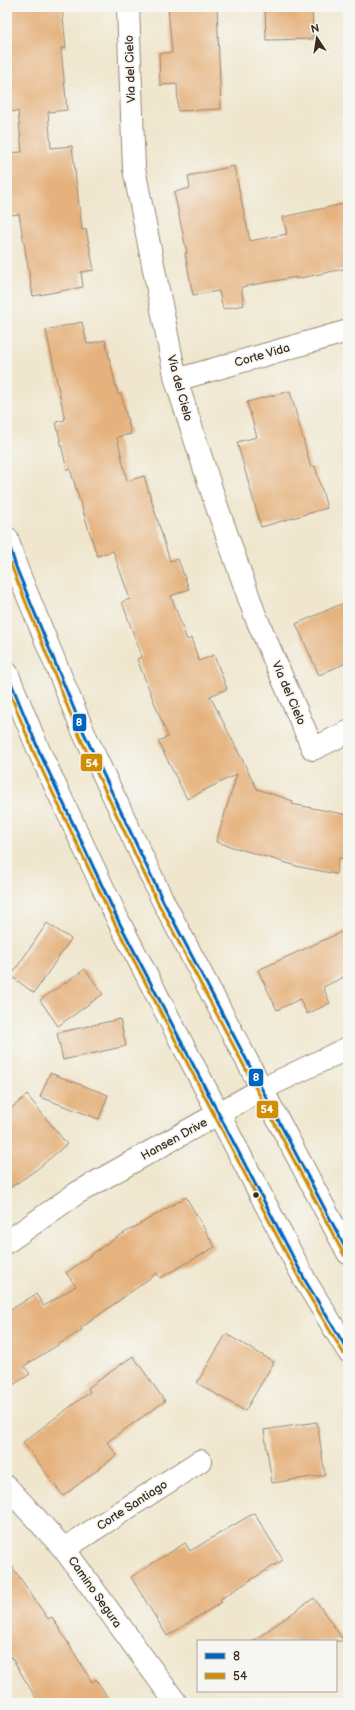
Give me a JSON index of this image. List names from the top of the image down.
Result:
{
  "streets": {
    "street": [
      "Via del Cielo",
      "Corte Vida",
      "Hansen Drive",
      "Corte Santiago",
      "Camino Segura"
    ]
  },
  "crossings": [
    ["Via del Cielo", "Corte Vida"],
    ["Corte Santiago", "Camino Segura"]
  ],
  "lines": ["transit line 8", "transit line 54"],
  "legend": ["8", "54"],
  "north": "top"
}
